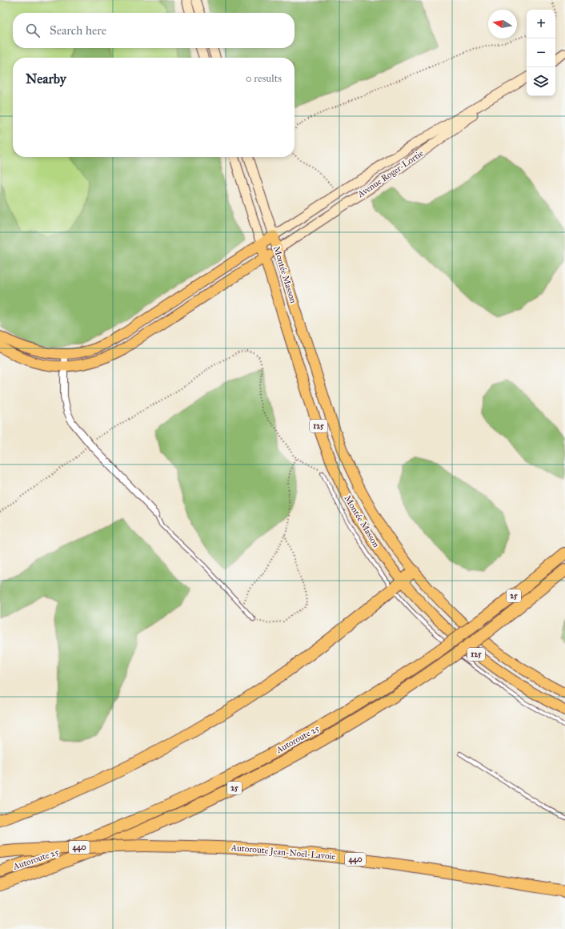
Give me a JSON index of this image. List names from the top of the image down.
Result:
{
  "streets": {
    "highway": [
      "25",
      "Autoroute 25",
      "440",
      "Autoroute Jean-Noël-Lavoie"
    ],
    "main road": ["Avenue Roger-Lortie", "Montée Masson", "125"]
  },
  "crossings": [
    ["Avenue Roger-Lortie", "Montée Masson"]
  ],
  "north": "left",
  "page": {
    "map_buttons": ["+", "−"],
    "search": "Search here",
    "heading": ["Nearby", "0 results"]
  }
}
